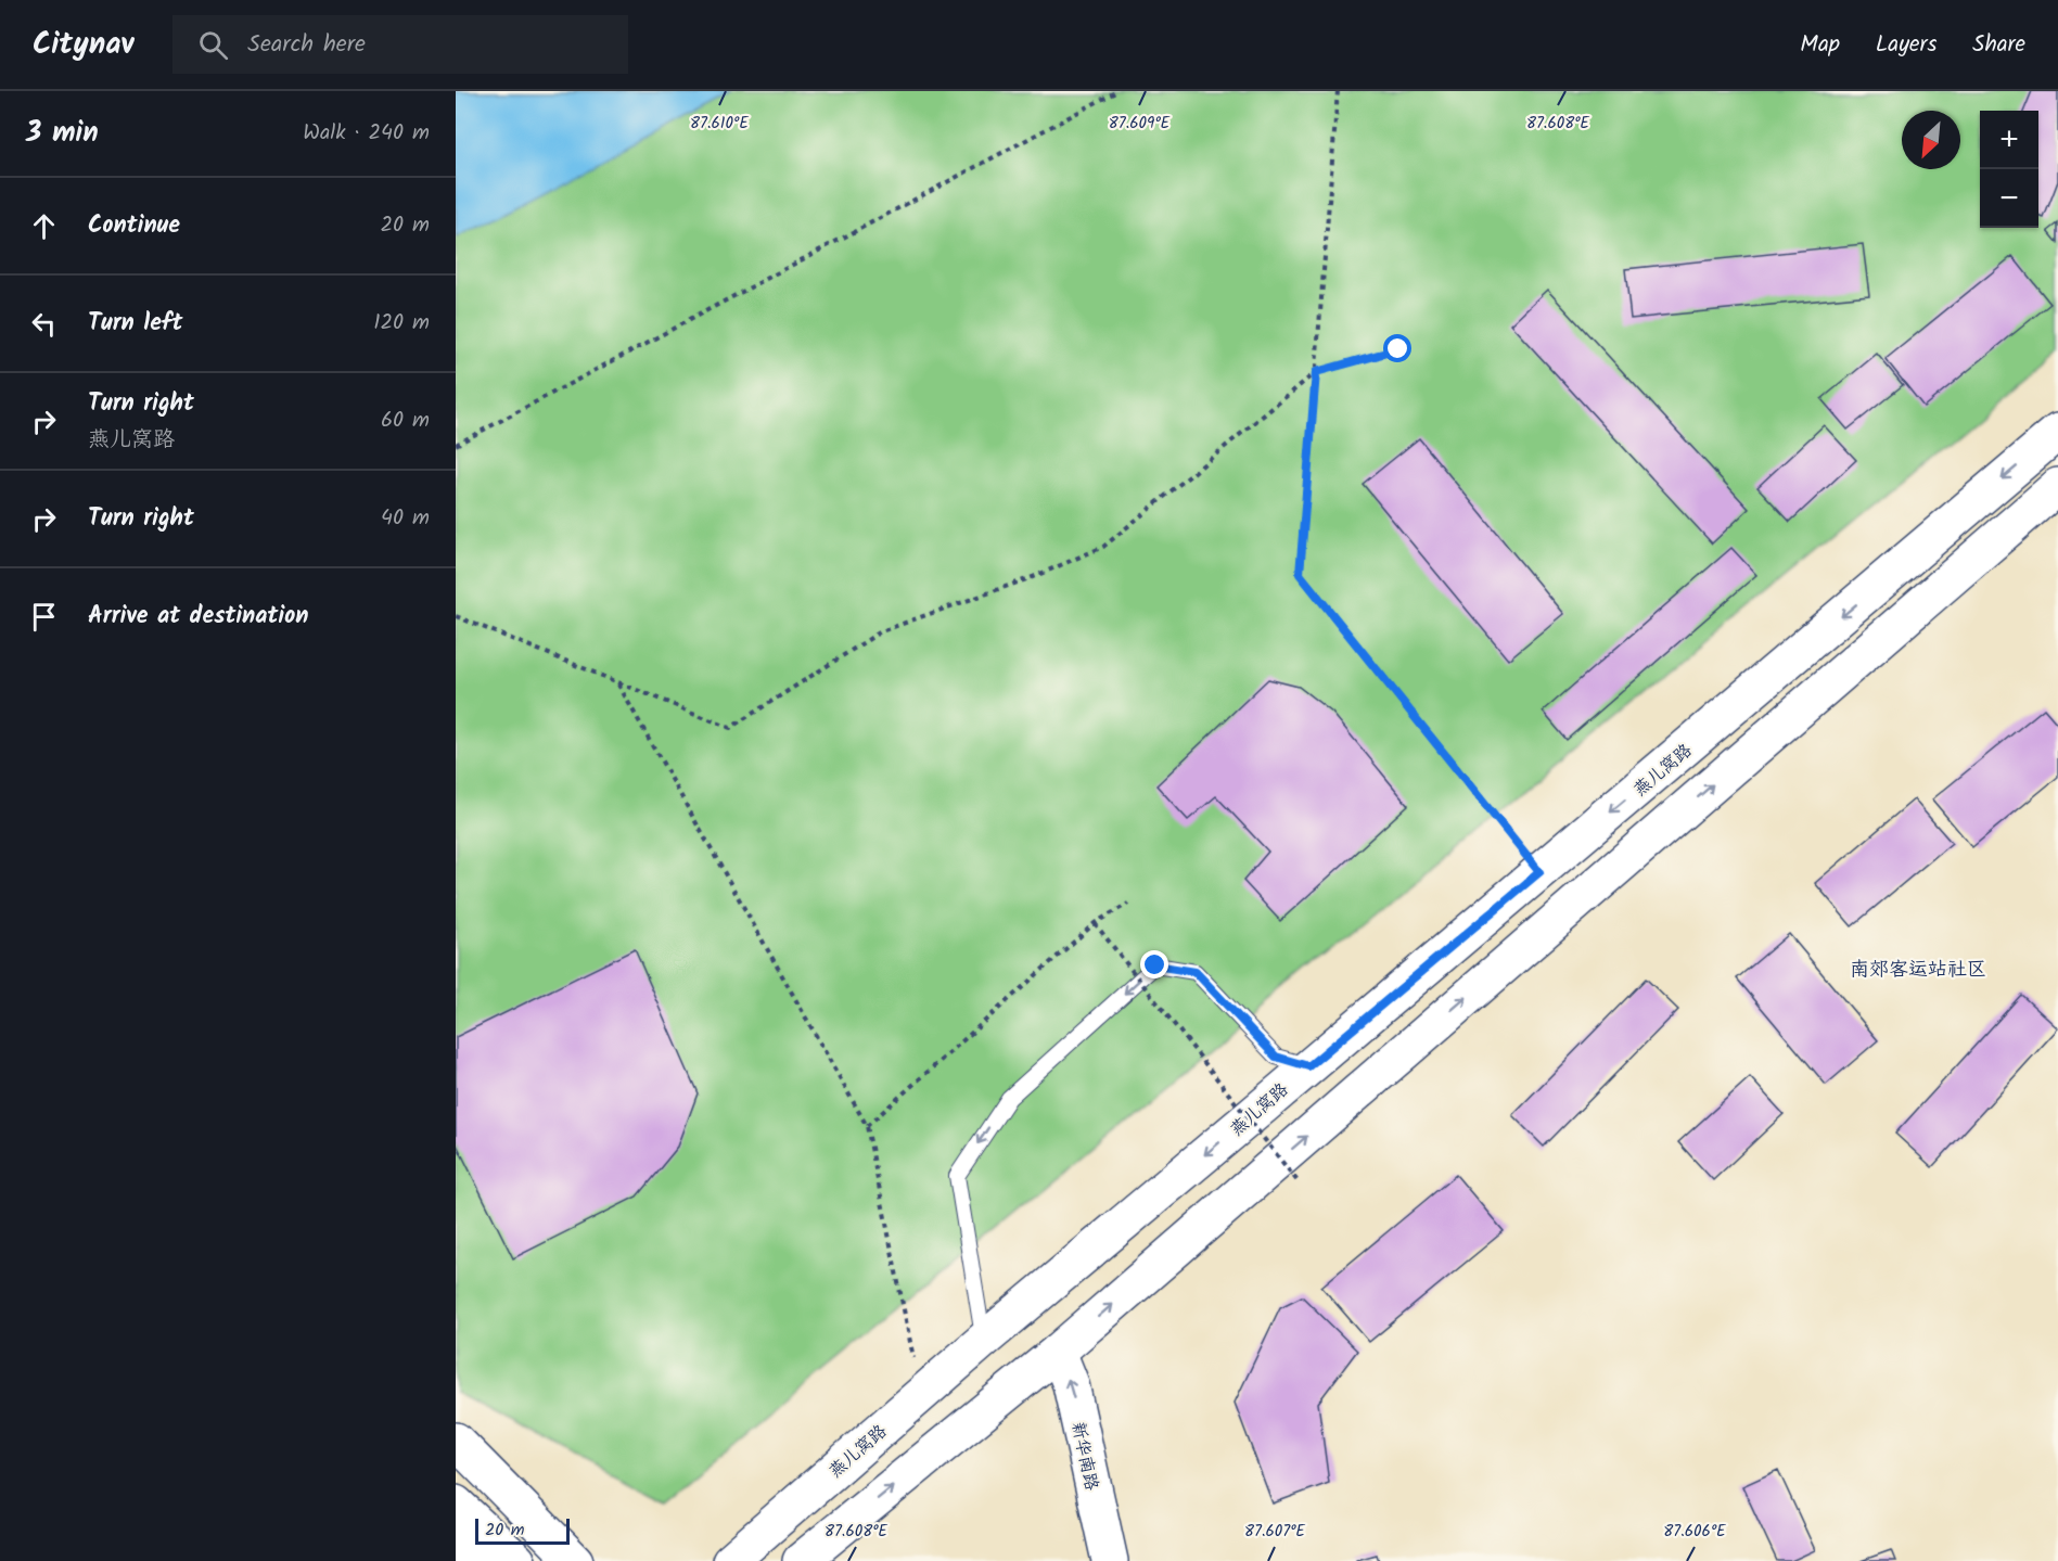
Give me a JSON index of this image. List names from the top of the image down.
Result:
{
  "streets": {
    "main road": ["燕儿窝路", "新华南路"]
  },
  "one_way": ["新华南路"],
  "districts": ["南郊客运站社区"],
  "scale_bar": "20 m",
  "north": "bottom left",
  "page": {
    "header": "Citynav",
    "search": "Search here",
    "nav": ["Map", "Layers", "Share"],
    "heading": ["3 min", "Walk · 240 m"],
    "map_buttons": ["+", "−"],
    "list": [
      ["Continue", "20 m"],
      ["Turn left", "120 m"],
      ["Turn right", "燕儿窝路", "60 m"],
      ["Turn right", "40 m"],
      "Arrive at destination"
    ],
    "scale": "20 m"
  },
  "coordinates": [
    "87.610°E",
    "87.609°E",
    "87.608°E",
    "87.607°E",
    "87.606°E"
  ]
}
